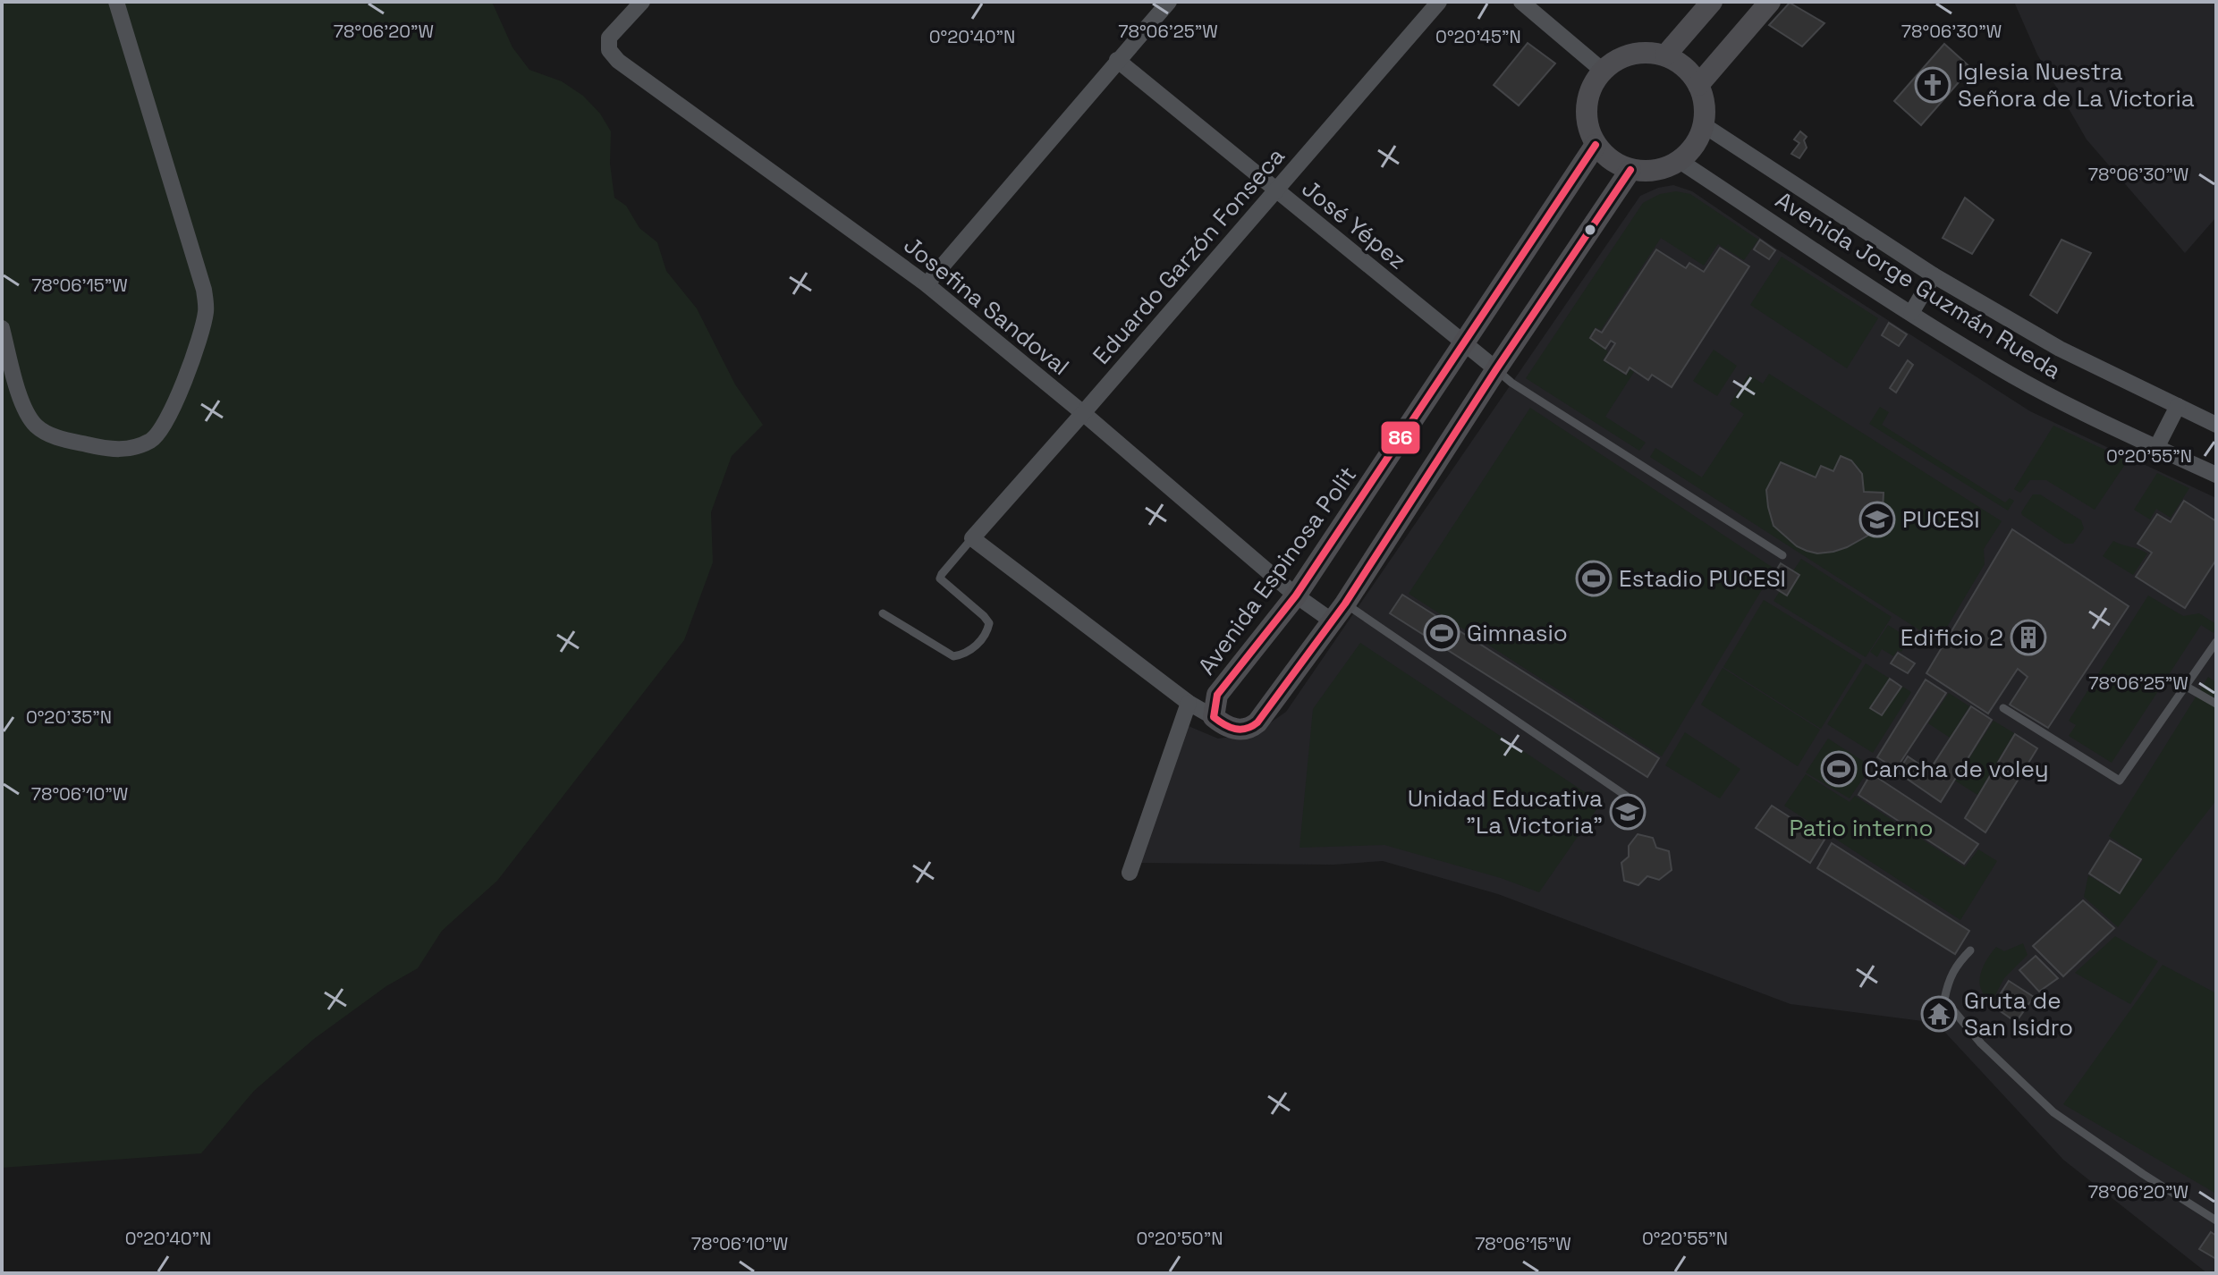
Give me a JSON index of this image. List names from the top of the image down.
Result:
{
  "streets": {
    "street": [
      "José Yépez",
      "Eduardo Garzón Fonseca",
      "Avenida Jorge Guzmán Rueda",
      "Josefina Sandoval",
      "Avenida Espinosa Polit"
    ]
  },
  "crossings": [
    ["José Yépez", "Eduardo Garzón Fonseca"],
    ["José Yépez", "Avenida Espinosa Polit"],
    ["Eduardo Garzón Fonseca", "Josefina Sandoval"],
    ["Avenida Jorge Guzmán Rueda", "Avenida Espinosa Polit"],
    ["Josefina Sandoval", "Avenida Espinosa Polit"]
  ],
  "parks": ["Patio interno"],
  "places": {
    "church": ["Iglesia Nuestra Señora de La Victoria"],
    "school or university": ["PUCESI", "Unidad Educativa \"La Victoria\""],
    "sports": ["Estadio PUCESI", "Gimnasio", "Cancha de voley"],
    "building": ["Edificio 2"],
    "temple": ["Gruta de San Isidro"]
  },
  "lines": ["transit line 86"],
  "coordinates": [
    "78°06'20\"W",
    "78°06'25\"W",
    "78°06'30\"W",
    "0°20'40\"N",
    "0°20'45\"N",
    "78°06'15\"W",
    "0°20'55\"N",
    "0°20'35\"N",
    "78°06'10\"W",
    "0°20'50\"N"
  ]
}
